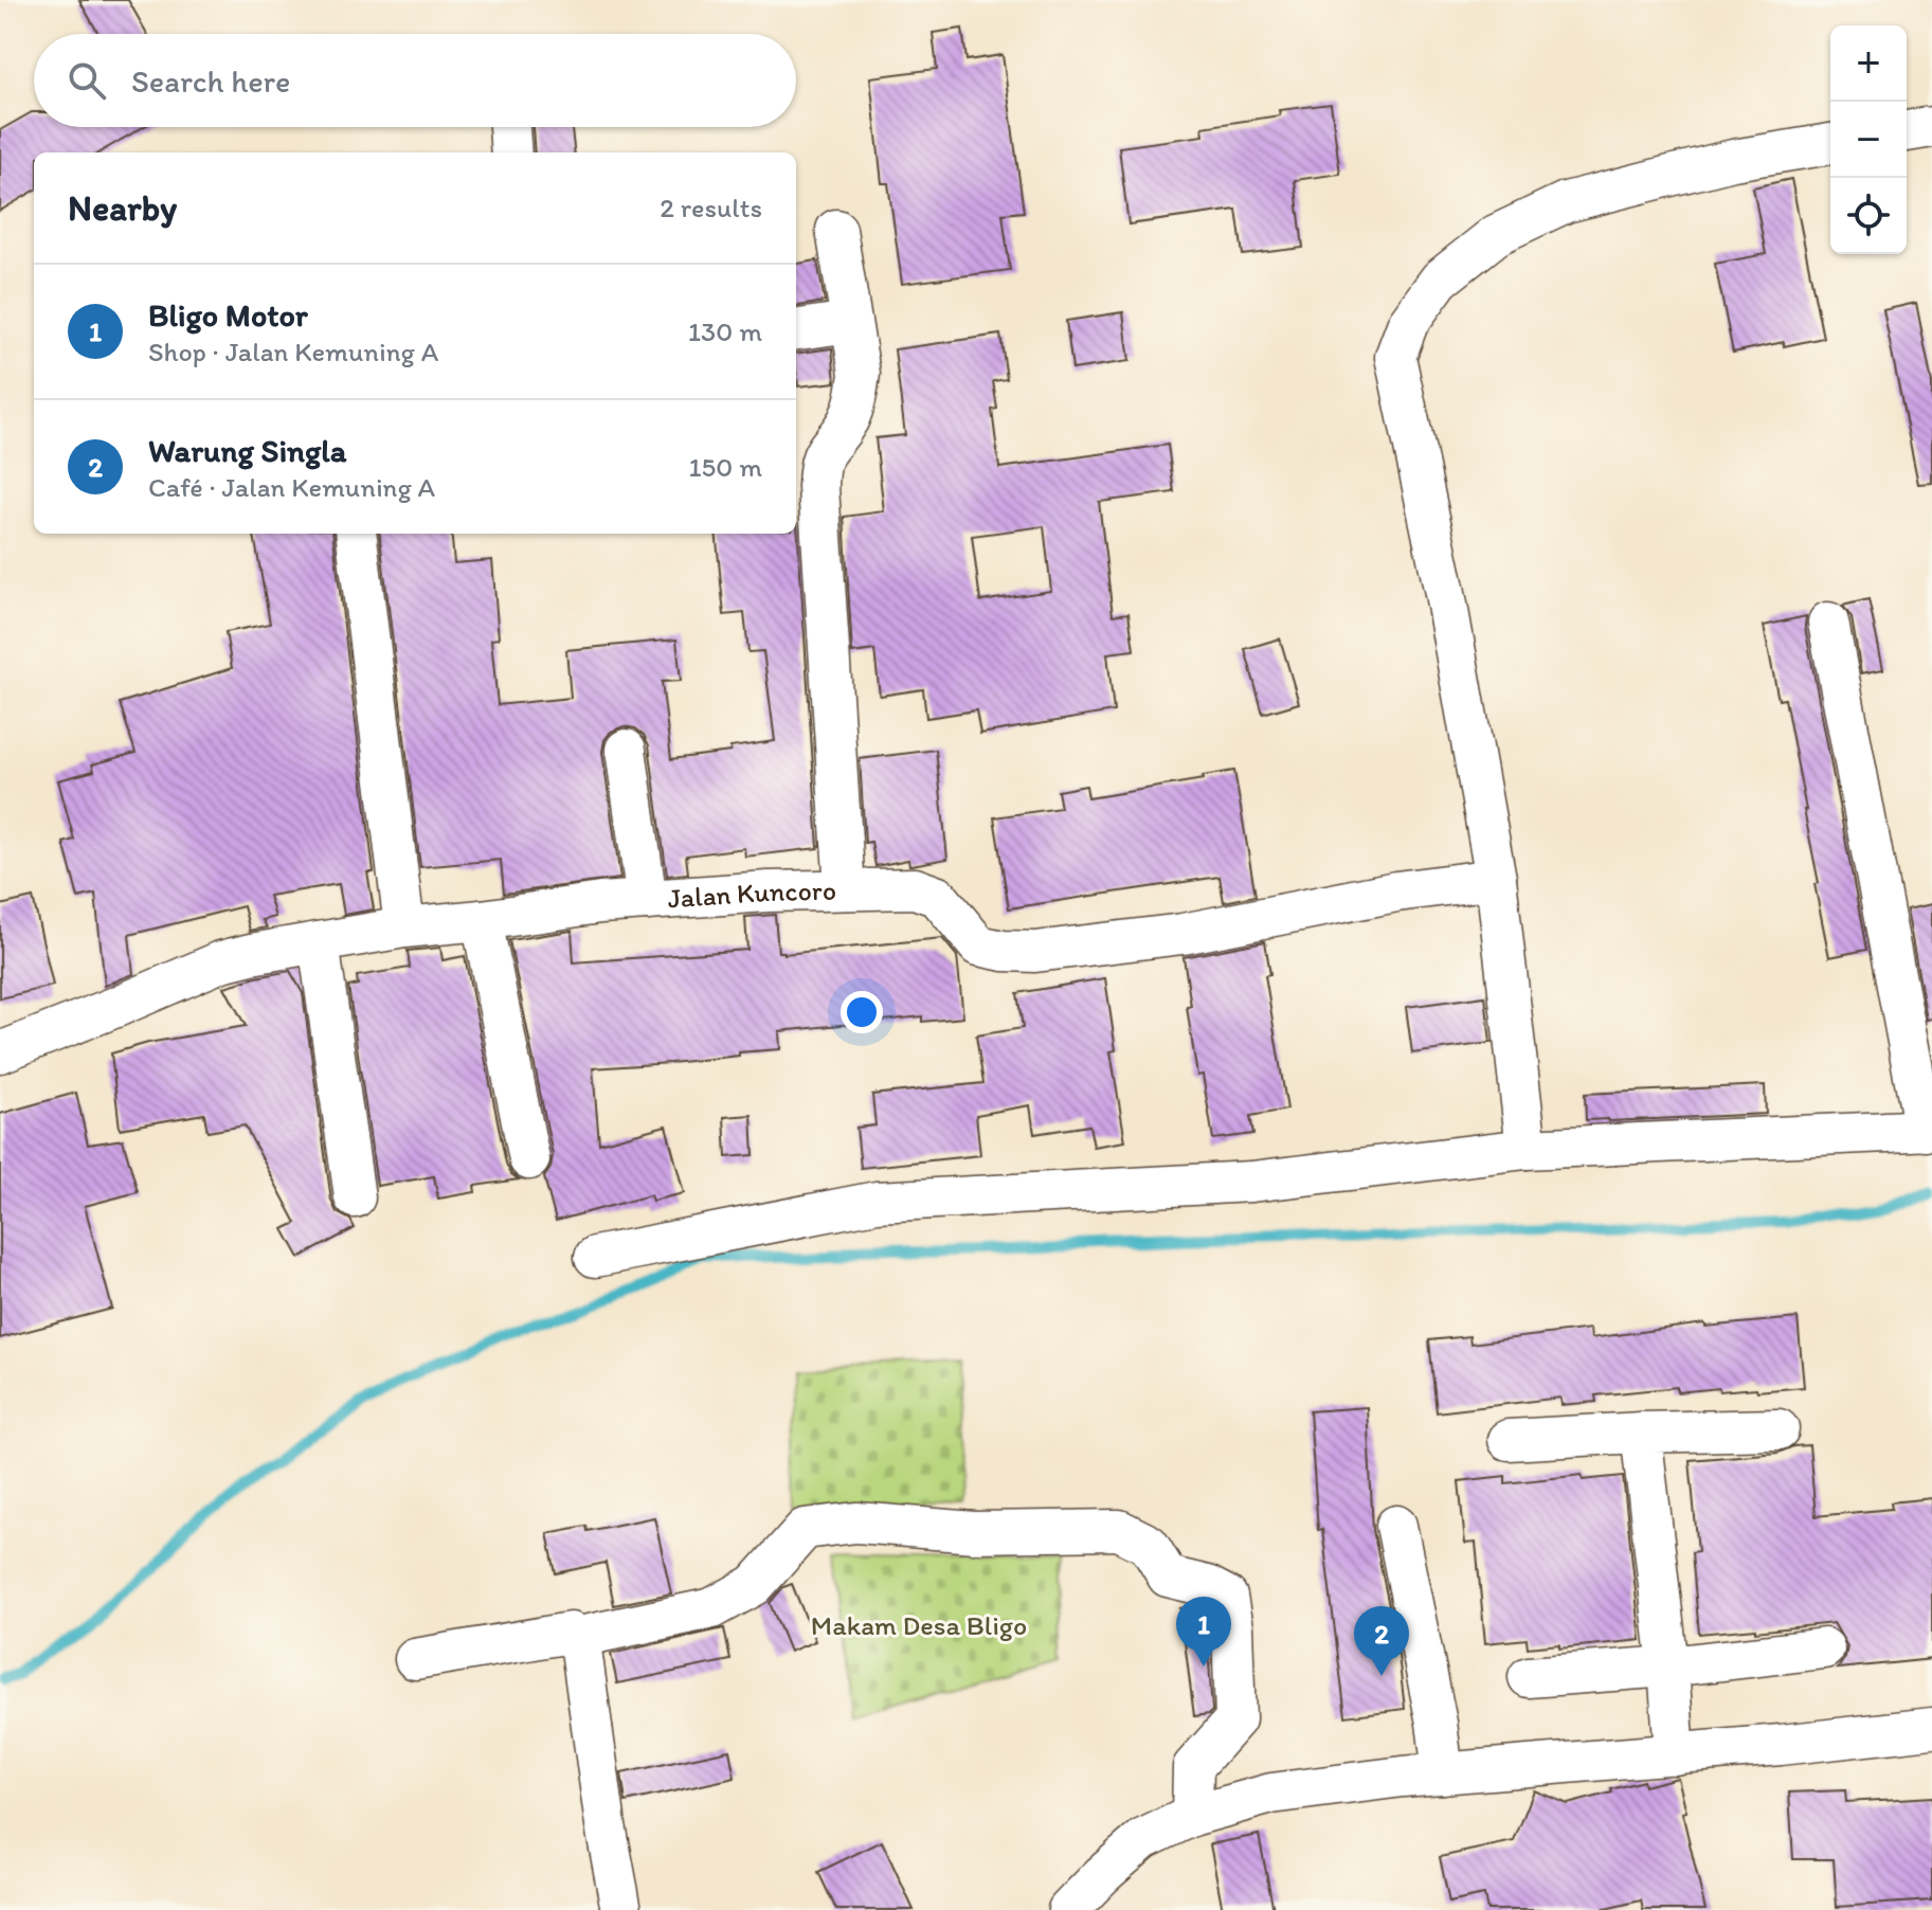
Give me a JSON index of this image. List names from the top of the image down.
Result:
{
  "streets": {
    "street": ["Jalan Kuncoro"]
  },
  "parks": ["Makam Desa Bligo"],
  "page": {
    "map_buttons": ["+", "−"],
    "search": "Search here",
    "heading": ["Nearby", "2 results"],
    "list": [
      {
        "mark": "1",
        "name": "Bligo Motor",
        "note": "Shop · Jalan Kemuning A",
        "value": "130 m"
      },
      {
        "mark": "2",
        "name": "Warung Singla",
        "note": "Café · Jalan Kemuning A",
        "value": "150 m"
      }
    ],
    "pins": ["1", "2"]
  }
}
